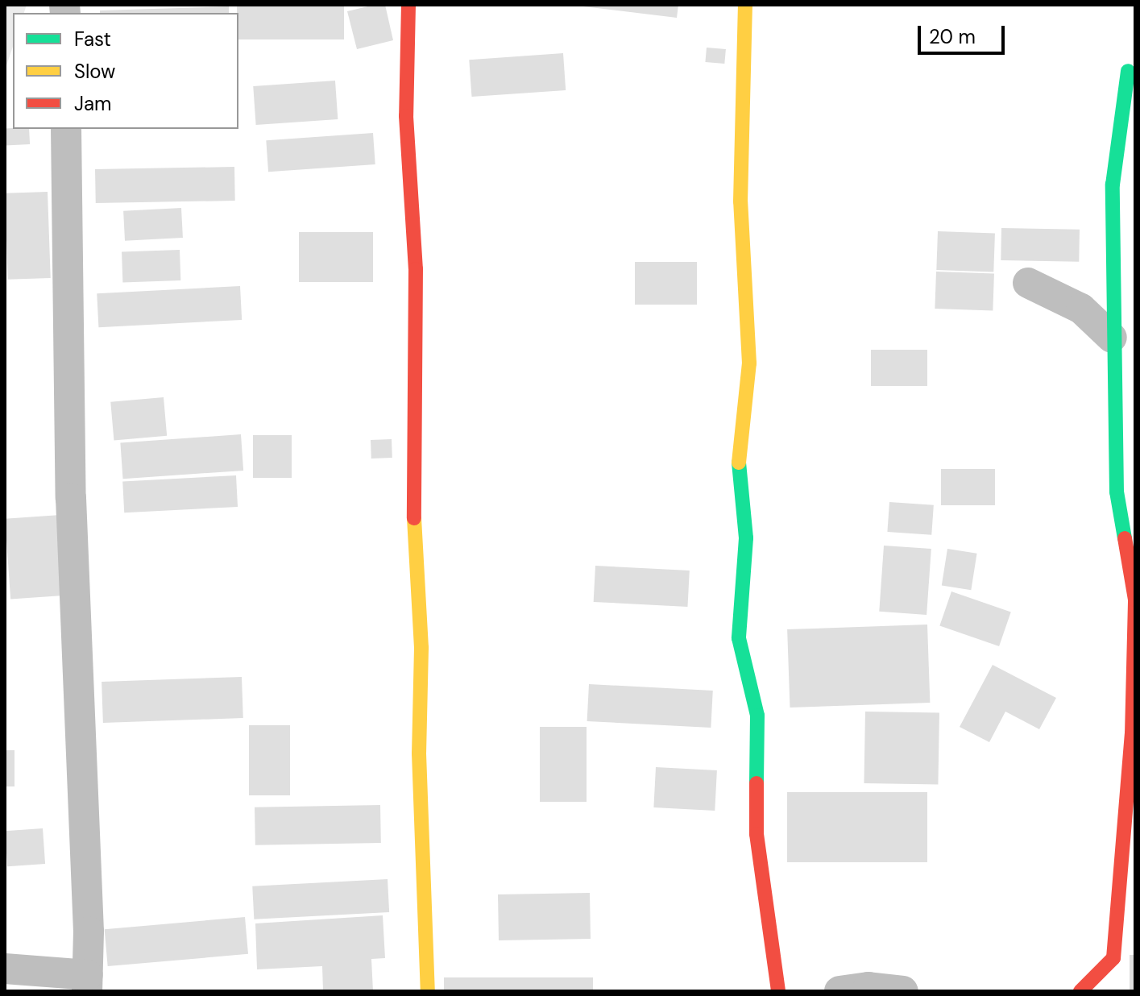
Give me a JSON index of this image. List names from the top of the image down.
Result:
{
  "legend": ["Fast", "Slow", "Jam"],
  "scale_bar": "20 m"
}
